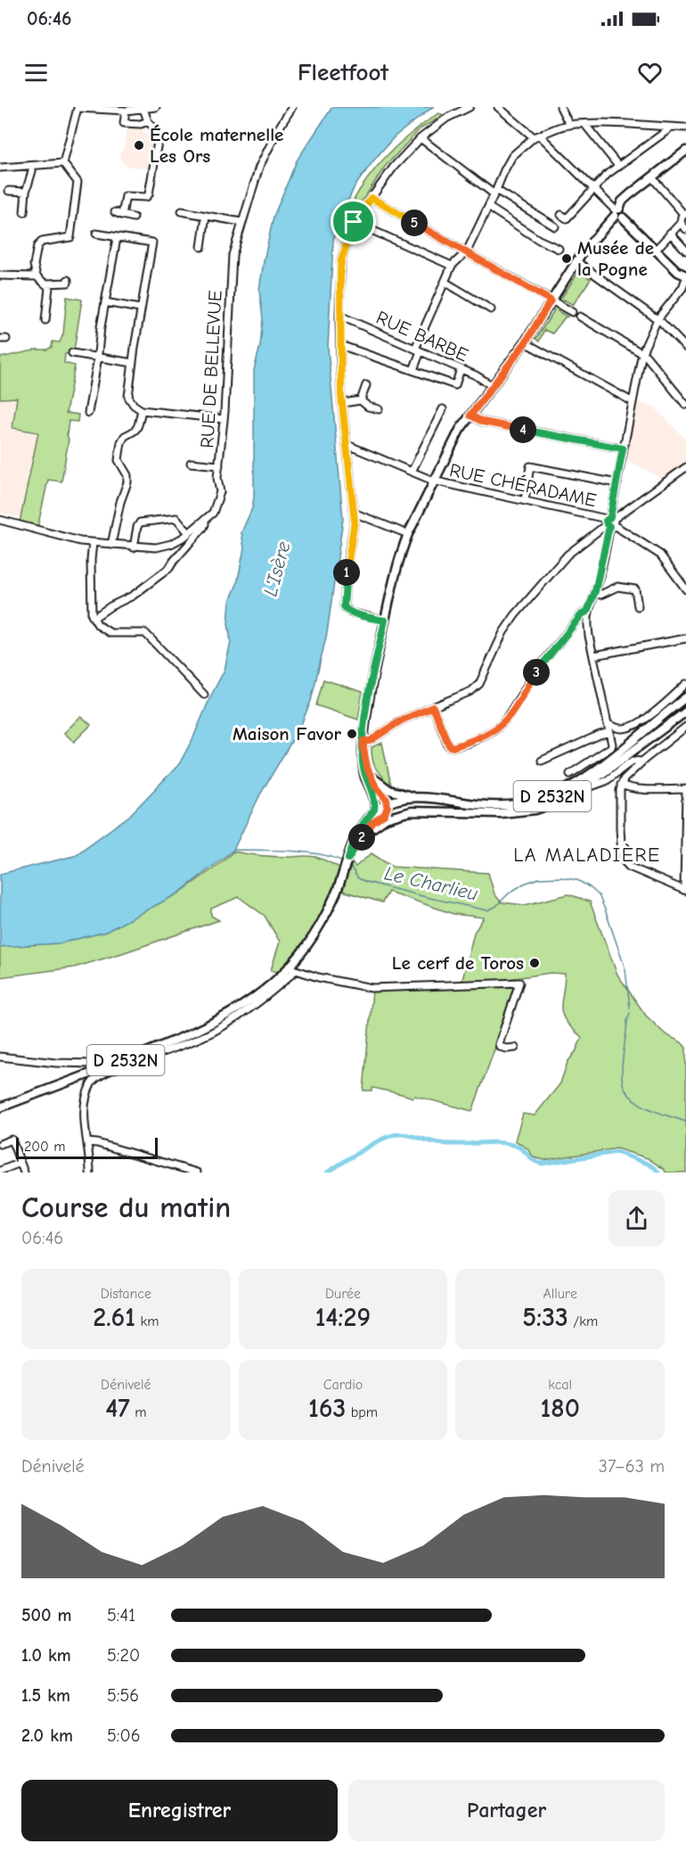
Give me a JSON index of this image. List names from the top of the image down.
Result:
{
  "streets": {
    "main road": ["D 2532N"],
    "street": ["RUE BARBE", "RUE DE BELLEVUE", "RUE CHÉRADAME"]
  },
  "districts": ["LA MALADIÈRE"],
  "water": ["L'Isère", "Le Charlieu"],
  "places": [
    "École maternelle Les Ors",
    "Musée de la Pogne",
    "Maison Favor",
    "Le cerf de Toros"
  ],
  "scale_bar": "200 m",
  "page": {
    "status": "06:46",
    "header": "Fleetfoot",
    "pins": [
      "5",
      "4",
      "1",
      "3",
      "2"
    ],
    "scale": "200 m",
    "heading": ["Course du matin", "06:46"],
    "stats": [
      ["Distance", "2.61 km"],
      ["Durée", "14:29"],
      ["Allure", "5:33 /km"],
      ["Dénivelé", "47 m"],
      ["Cardio", "163 bpm"],
      ["kcal", "180"]
    ],
    "chart": ["Dénivelé", "37–63 m"],
    "list": [
      {
        "name": "500 m",
        "note": "5:41"
      },
      {
        "name": "1.0 km",
        "note": "5:20"
      },
      {
        "name": "1.5 km",
        "note": "5:56"
      },
      {
        "name": "2.0 km",
        "note": "5:06"
      }
    ],
    "buttons": ["Enregistrer", "Partager"]
  }
}
